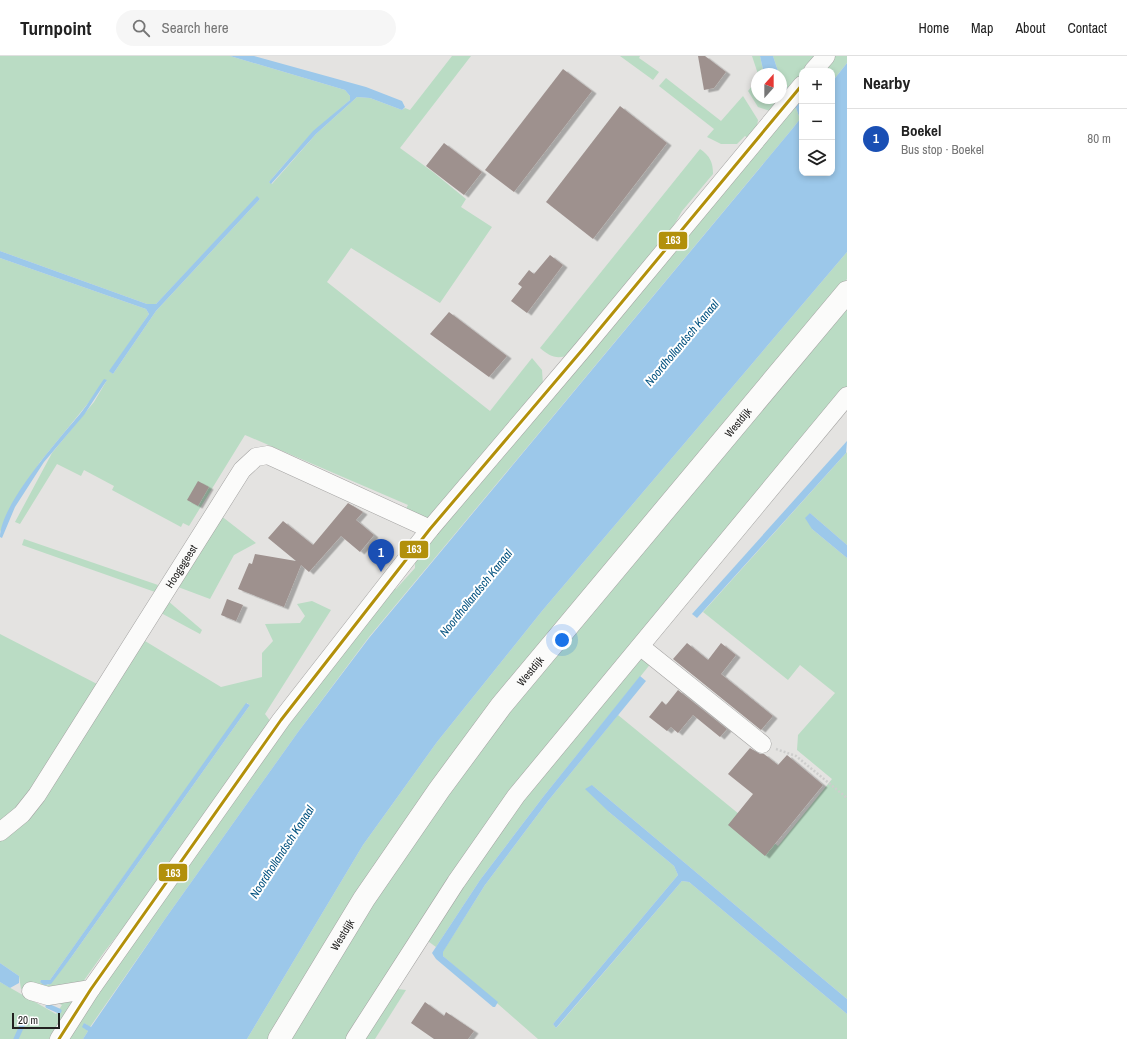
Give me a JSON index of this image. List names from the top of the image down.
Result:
{
  "streets": {
    "main road": ["Westdijk"],
    "street": ["Hoogegeest"]
  },
  "water": ["Noordhollandsch Kanaal"],
  "lines": ["transit line 163"],
  "scale_bar": "20 m",
  "north": "top",
  "page": {
    "header": "Turnpoint",
    "search": "Search here",
    "nav": [
      "Home",
      "Map",
      "About",
      "Contact"
    ],
    "heading": "Nearby",
    "map_buttons": ["+", "−"],
    "list": [
      {
        "mark": "1",
        "name": "Boekel",
        "note": "Bus stop · Boekel",
        "value": "80 m"
      }
    ],
    "pins": "1",
    "scale": "20 m"
  }
}
